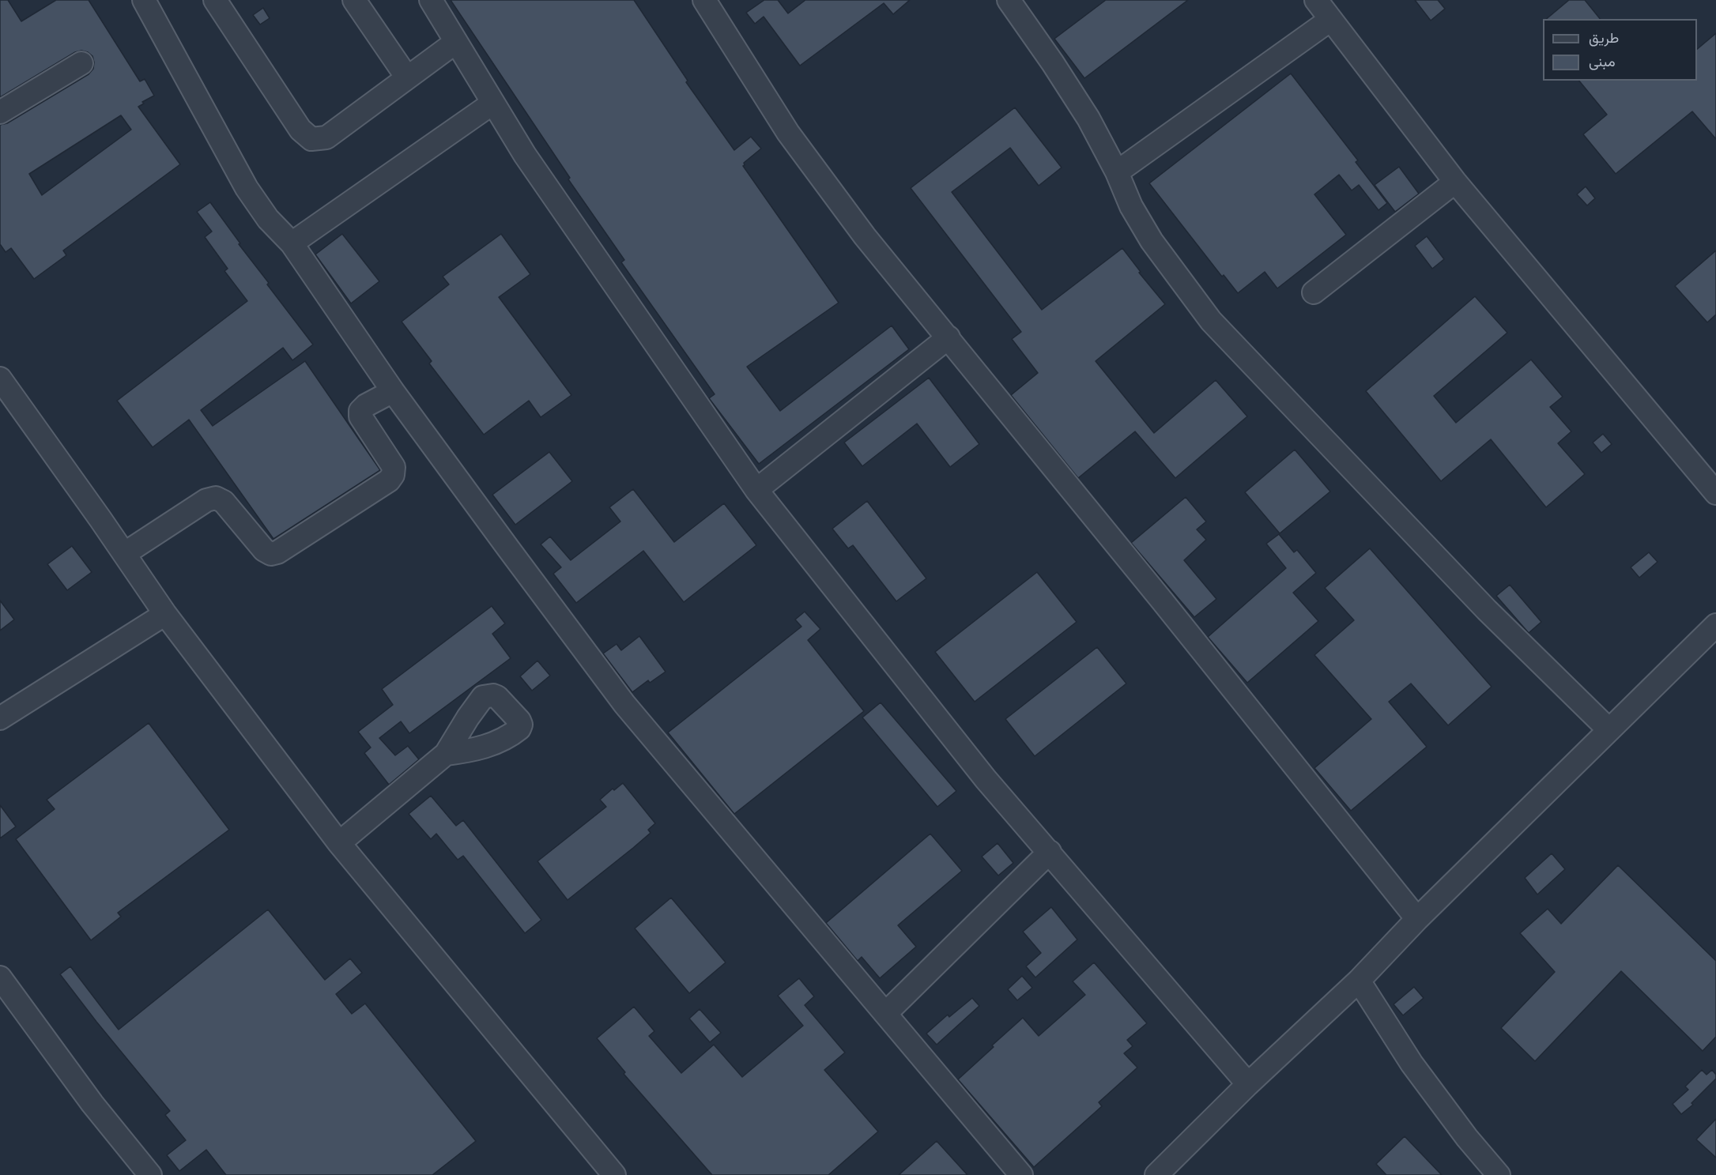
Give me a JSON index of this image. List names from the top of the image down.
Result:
{
  "legend": ["طريق", "مبنى"]
}
